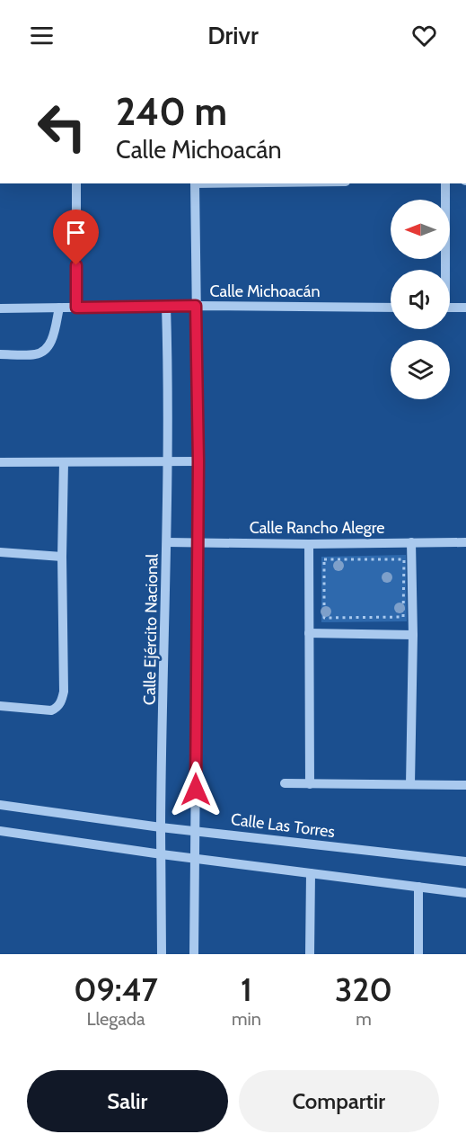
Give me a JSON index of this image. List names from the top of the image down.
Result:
{
  "streets": {
    "street": [
      "Calle Michoacán",
      "Calle Rancho Alegre",
      "Calle Ejército Nacional",
      "Calle Las Torres"
    ]
  },
  "crossings": [
    ["Calle Michoacán", "Calle Ejército Nacional"],
    ["Calle Rancho Alegre", "Calle Ejército Nacional"],
    ["Calle Ejército Nacional", "Calle Las Torres"]
  ],
  "north": "left",
  "page": {
    "header": "Drivr",
    "turn": ["240 m", "Calle Michoacán"],
    "eta": [
      "09:47",
      "Llegada",
      "1",
      "min",
      "320",
      "m"
    ],
    "buttons": ["Salir", "Compartir"]
  }
}
